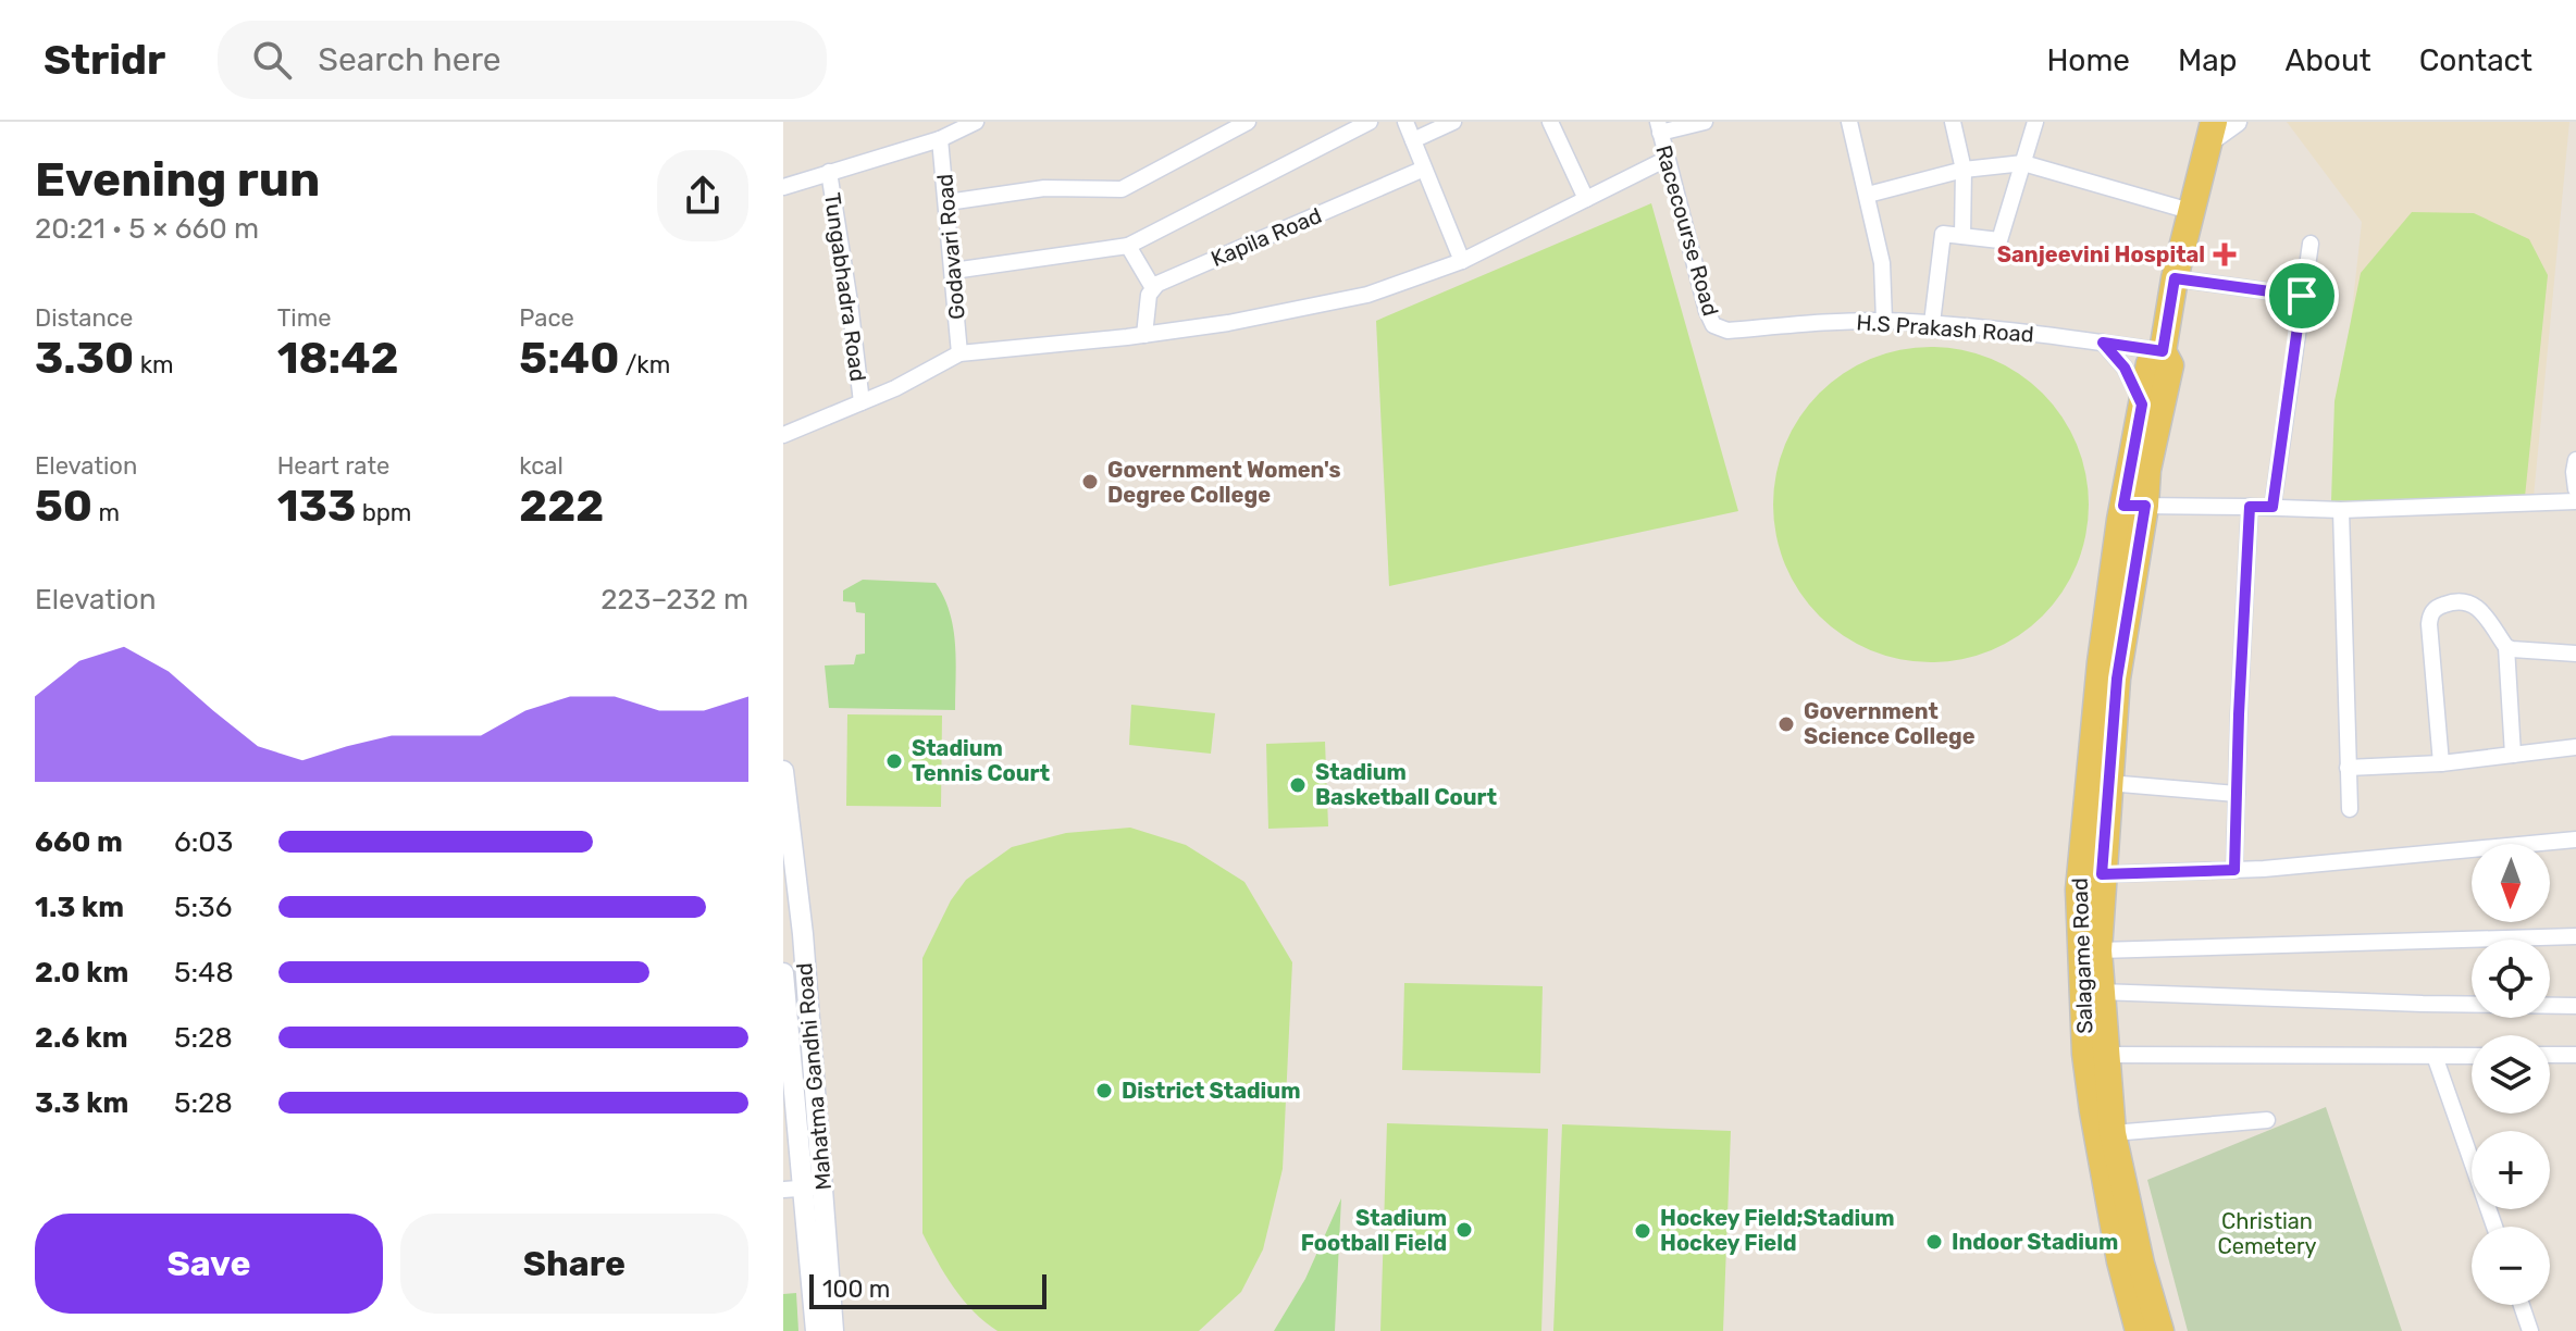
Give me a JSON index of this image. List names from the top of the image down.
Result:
{
  "streets": {
    "main road": ["Salagame Road"],
    "street": [
      "Racecourse Road",
      "Kapila Road",
      "Godavari Road",
      "Tungabhadra Road",
      "H.S Prakash Road",
      "Mahatma Gandhi Road"
    ]
  },
  "crossings": [
    ["Racecourse Road", "H.S Prakash Road"],
    ["H.S Prakash Road", "Salagame Road"]
  ],
  "parks": ["Christian Cemetery"],
  "places": {
    "health": ["Sanjeevini Hospital"],
    "other": [
      "Government Women's Degree College",
      "Government Science College",
      "Stadium Tennis Court",
      "Stadium Basketball Court",
      "District Stadium",
      "Stadium Football Field",
      "Hockey Field;Stadium Hockey Field",
      "Indoor Stadium"
    ]
  },
  "scale_bar": "100 m",
  "north": "bottom",
  "page": {
    "header": "Stridr",
    "search": "Search here",
    "nav": [
      "Home",
      "Map",
      "About",
      "Contact"
    ],
    "heading": ["Evening run", "20:21 · 5 × 660 m"],
    "stats": [
      ["Distance", "3.30 km"],
      ["Time", "18:42"],
      ["Pace", "5:40 /km"],
      ["Elevation", "50 m"],
      ["Heart rate", "133 bpm"],
      ["kcal", "222"]
    ],
    "chart": ["Elevation", "223–232 m"],
    "list": [
      {
        "name": "660 m",
        "note": "6:03"
      },
      {
        "name": "1.3 km",
        "note": "5:36"
      },
      {
        "name": "2.0 km",
        "note": "5:48"
      },
      {
        "name": "2.6 km",
        "note": "5:28"
      },
      {
        "name": "3.3 km",
        "note": "5:28"
      }
    ],
    "map_buttons": ["+", "−"],
    "buttons": ["Save", "Share"],
    "scale": "100 m"
  }
}
